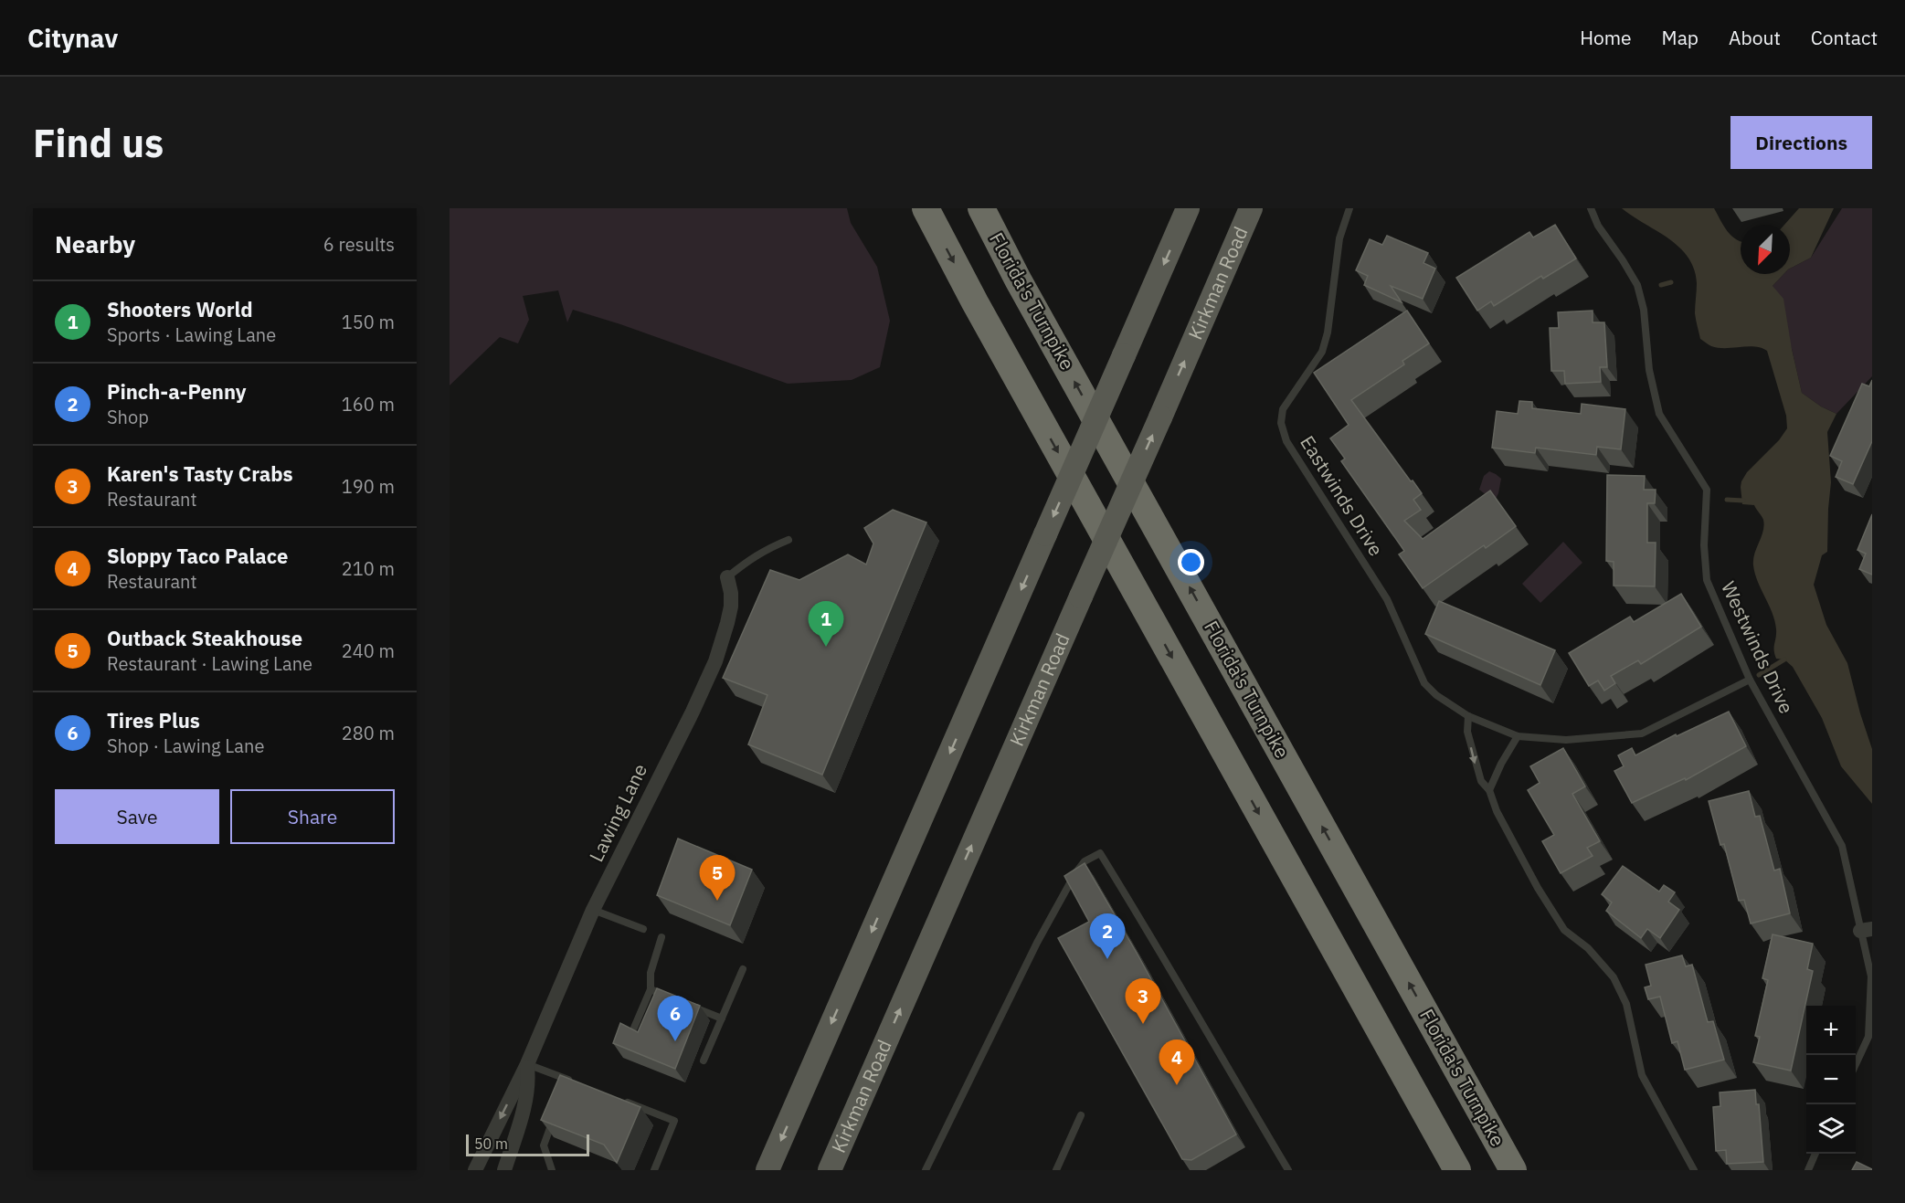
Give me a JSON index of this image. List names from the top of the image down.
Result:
{
  "streets": {
    "highway": ["Florida's Turnpike"],
    "main road": ["Kirkman Road"],
    "street": ["Lawing Lane"],
    "lane": ["Eastwinds Drive", "Westwinds Drive"]
  },
  "crossings": [
    ["Eastwinds Drive", "Westwinds Drive"]
  ],
  "scale_bar": "50 m",
  "north": "bottom left",
  "page": {
    "header": "Citynav",
    "nav": [
      "Home",
      "Map",
      "About",
      "Contact"
    ],
    "buttons": [
      "Directions",
      ["Save", "Share"]
    ],
    "title": "Find us",
    "heading": ["Nearby", "6 results"],
    "list": [
      {
        "mark": "1",
        "name": "Shooters World",
        "note": "Sports · Lawing Lane",
        "value": "150 m"
      },
      {
        "mark": "2",
        "name": "Pinch-a-Penny",
        "note": "Shop",
        "value": "160 m"
      },
      {
        "mark": "3",
        "name": "Karen's Tasty Crabs",
        "note": "Restaurant",
        "value": "190 m"
      },
      {
        "mark": "4",
        "name": "Sloppy Taco Palace",
        "note": "Restaurant",
        "value": "210 m"
      },
      {
        "mark": "5",
        "name": "Outback Steakhouse",
        "note": "Restaurant · Lawing Lane",
        "value": "240 m"
      },
      {
        "mark": "6",
        "name": "Tires Plus",
        "note": "Shop · Lawing Lane",
        "value": "280 m"
      }
    ],
    "pins": [
      "1",
      "5",
      "2",
      "3",
      "6",
      "4"
    ],
    "map_buttons": ["+", "−"],
    "scale": "50 m"
  }
}
